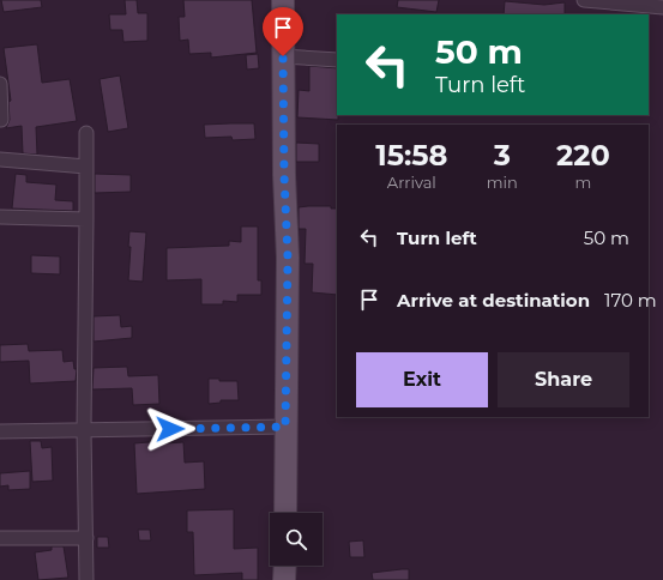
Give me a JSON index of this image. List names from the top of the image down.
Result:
{
  "page": {
    "turn": ["50 m", "Turn left"],
    "eta": [
      "15:58",
      "Arrival",
      "3",
      "min",
      "220",
      "m"
    ],
    "list": [
      {
        "name": "Turn left",
        "value": "50 m"
      },
      {
        "name": "Arrive at destination",
        "value": "170 m"
      }
    ],
    "buttons": ["Exit", "Share"]
  }
}
